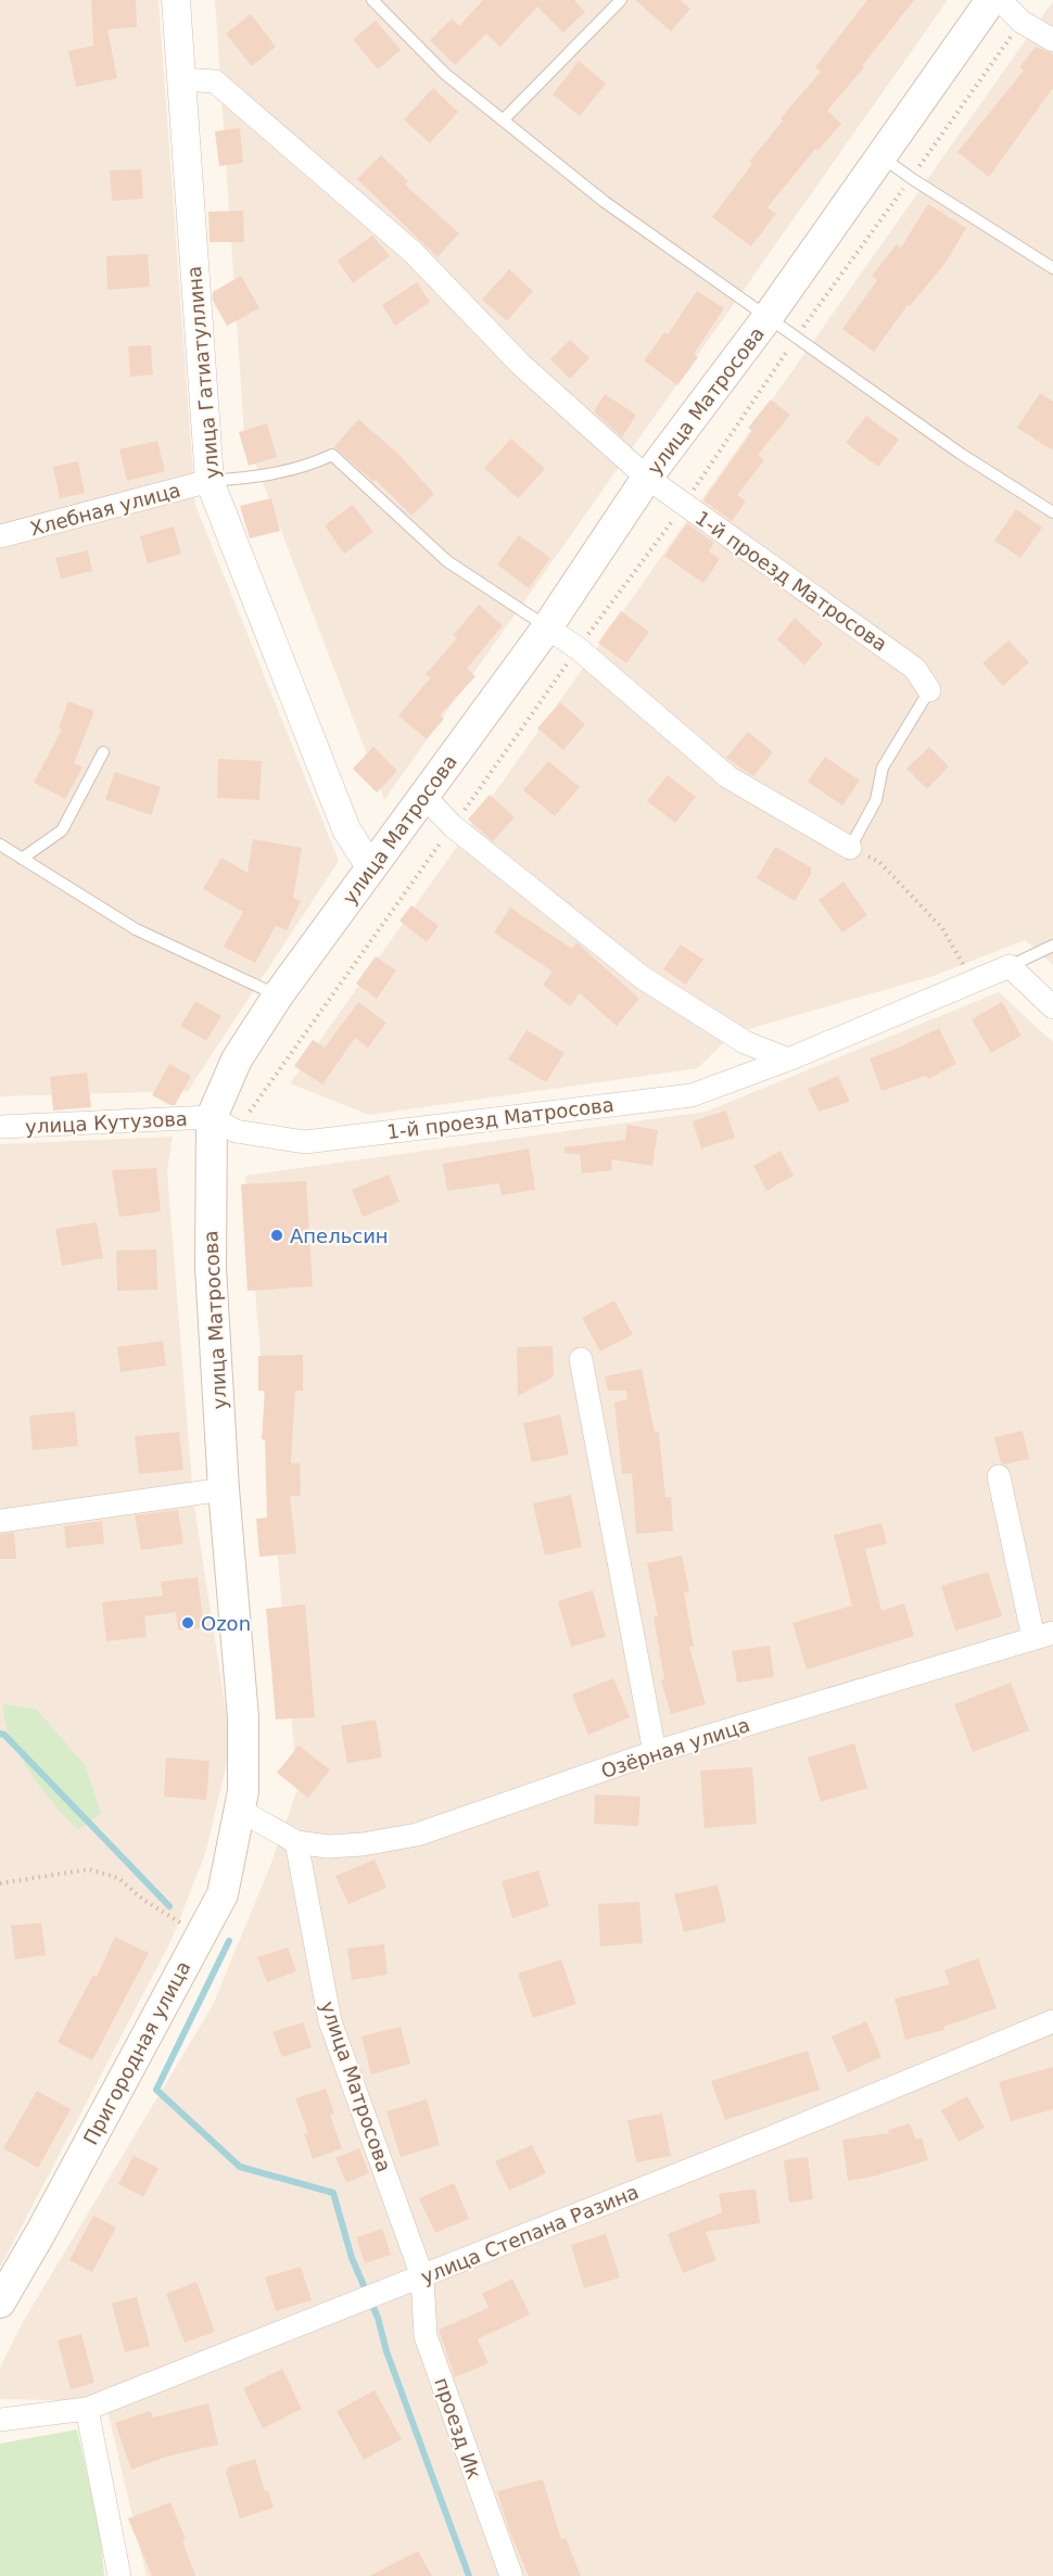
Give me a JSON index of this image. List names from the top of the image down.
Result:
{
  "streets": {
    "main road": ["улица Матросова", "Пригородная улица"],
    "street": [
      "улица Гатиатуллина",
      "Хлебная улица",
      "1-й проезд Матросова",
      "улица Кутузова",
      "Озёрная улица",
      "улица Степана Разина",
      "проезд Ик"
    ]
  },
  "crossings": [
    ["улица Гатиатуллина", "улица Матросова"],
    ["улица Гатиатуллина", "Хлебная улица"],
    ["улица Гатиатуллина", "1-й проезд Матросова"],
    ["улица Матросова", "1-й проезд Матросова"],
    ["улица Матросова", "улица Кутузова"],
    ["улица Матросова", "Озёрная улица"],
    ["улица Матросова", "Пригородная улица"],
    ["улица Матросова", "улица Степана Разина"],
    ["улица Матросова", "проезд Ик"],
    ["1-й проезд Матросова", "улица Кутузова"],
    ["улица Степана Разина", "проезд Ик"]
  ],
  "places": ["Апельсин", "Ozon"]
}
